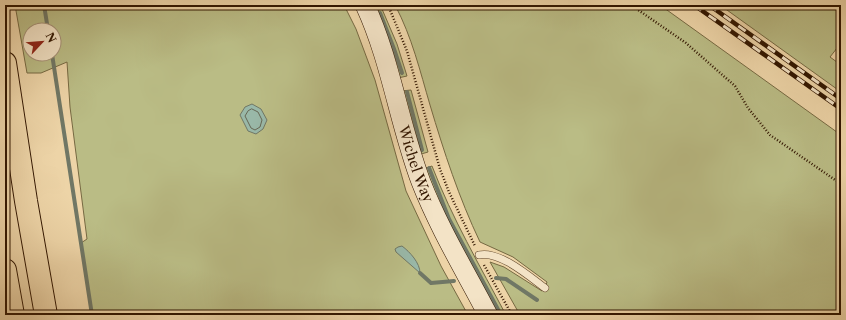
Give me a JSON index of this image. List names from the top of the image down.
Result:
{
  "streets": {
    "street": ["Wichel Way"]
  },
  "north": "top right"
}
